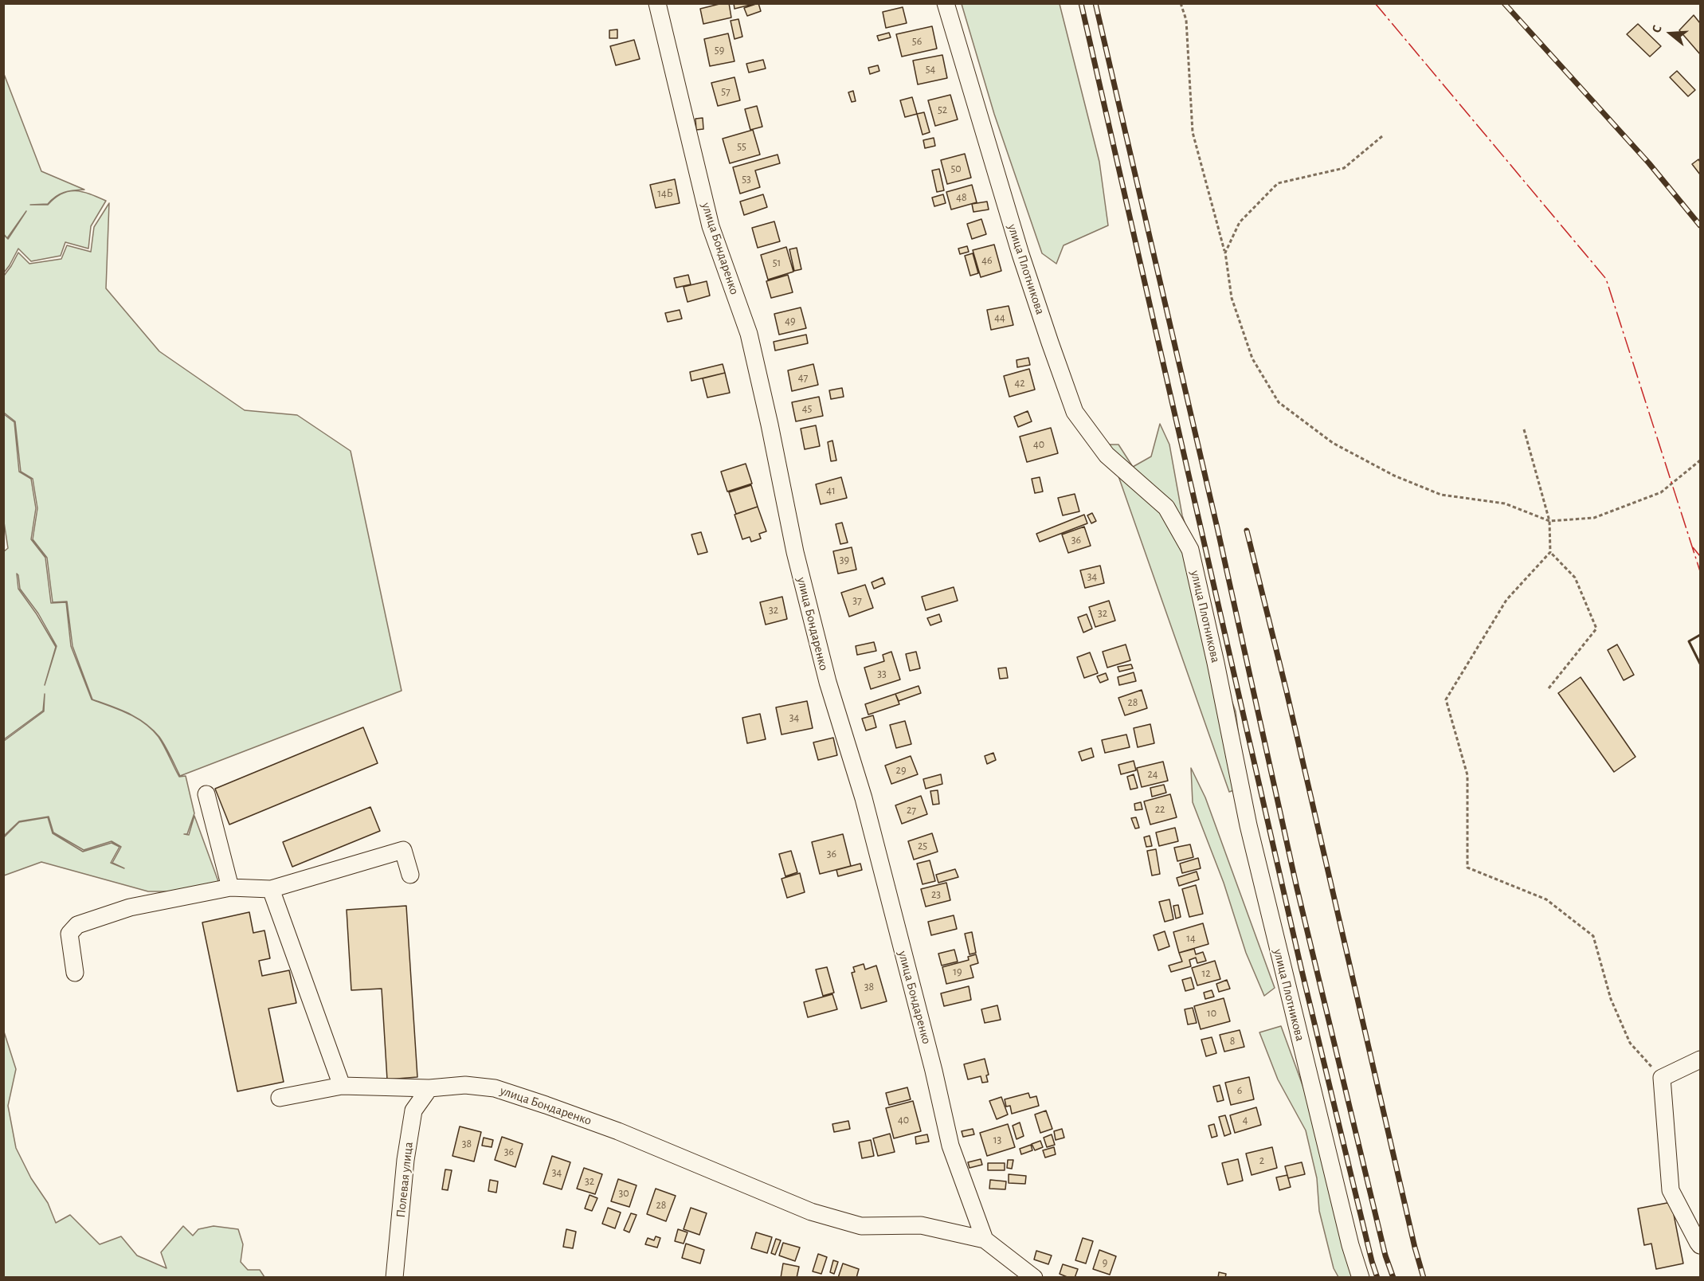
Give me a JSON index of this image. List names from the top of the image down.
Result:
{
  "streets": {
    "street": ["улица Бондаренко", "улица Плотникова", "Полевая улица"]
  },
  "crossings": [
    ["улица Бондаренко", "Полевая улица"]
  ],
  "house_numbers": [
    "56",
    "59",
    "54",
    "57",
    "52",
    "55",
    "50",
    "53",
    "14Б",
    "48",
    "46",
    "51",
    "44",
    "49",
    "47",
    "42",
    "45",
    "40",
    "41",
    "36",
    "39",
    "34",
    "37",
    "32",
    "32",
    "33",
    "28",
    "34",
    "29",
    "24",
    "22",
    "27",
    "25",
    "36",
    "23",
    "14",
    "19",
    "12",
    "38",
    "10",
    "8",
    "6",
    "40",
    "4",
    "13",
    "38",
    "36",
    "2",
    "34",
    "32",
    "30",
    "28",
    "9"
  ],
  "north": "left"
}
